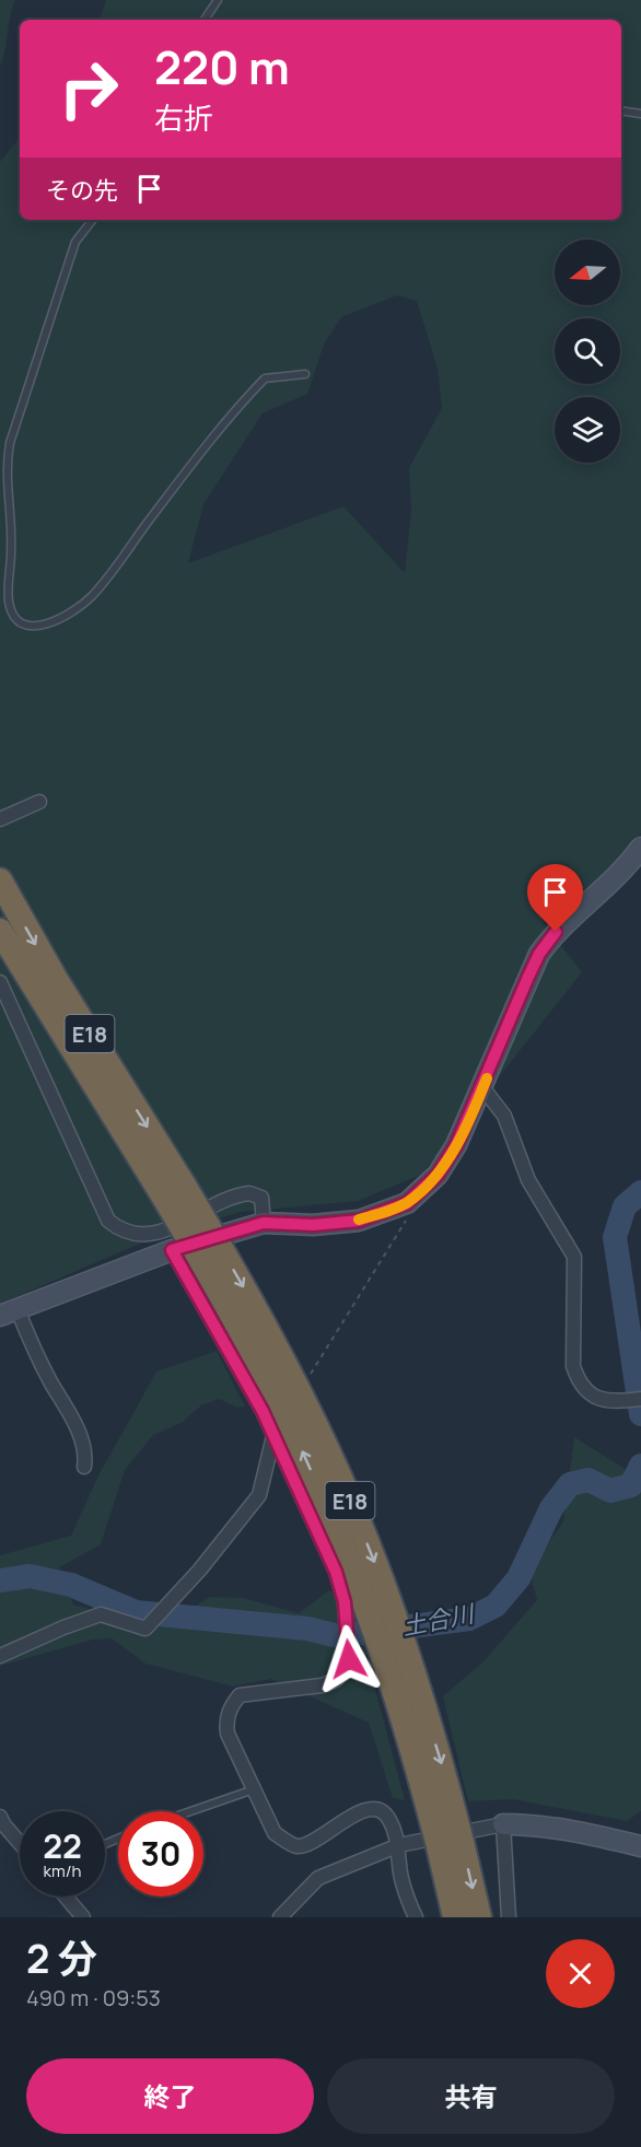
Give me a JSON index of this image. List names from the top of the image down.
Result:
{
  "streets": {
    "highway": ["E18"]
  },
  "water": ["土合川"],
  "north": "left",
  "page": {
    "turn": ["220 m", "右折"],
    "then": "その先",
    "speed": "22 km/h",
    "limit": "30",
    "heading": ["2 分", "490 m · 09:53"],
    "buttons": ["終了", "共有"]
  }
}
